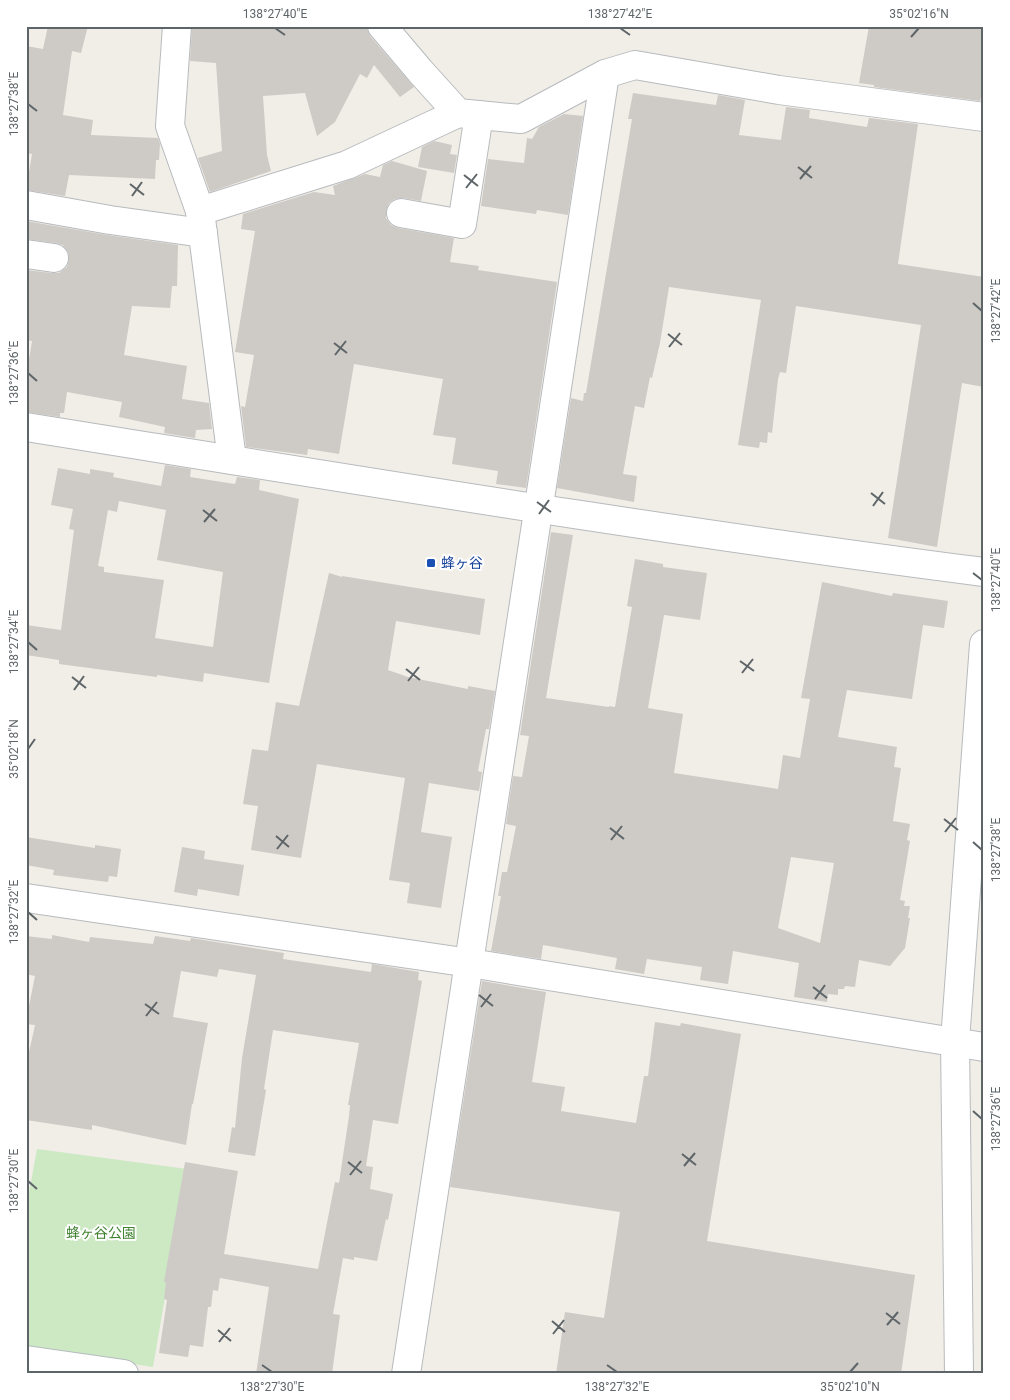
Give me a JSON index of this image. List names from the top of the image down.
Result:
{
  "parks": ["蜂ヶ谷公園"],
  "places": {
    "transit": ["蜂ヶ谷"]
  },
  "coordinates": [
    "138°27'40\"E",
    "138°27'42\"E",
    "35°02'16\"N",
    "138°27'38\"E",
    "138°27'36\"E",
    "138°27'34\"E",
    "35°02'18\"N",
    "138°27'32\"E",
    "138°27'30\"E",
    "35°02'10\"N"
  ]
}
